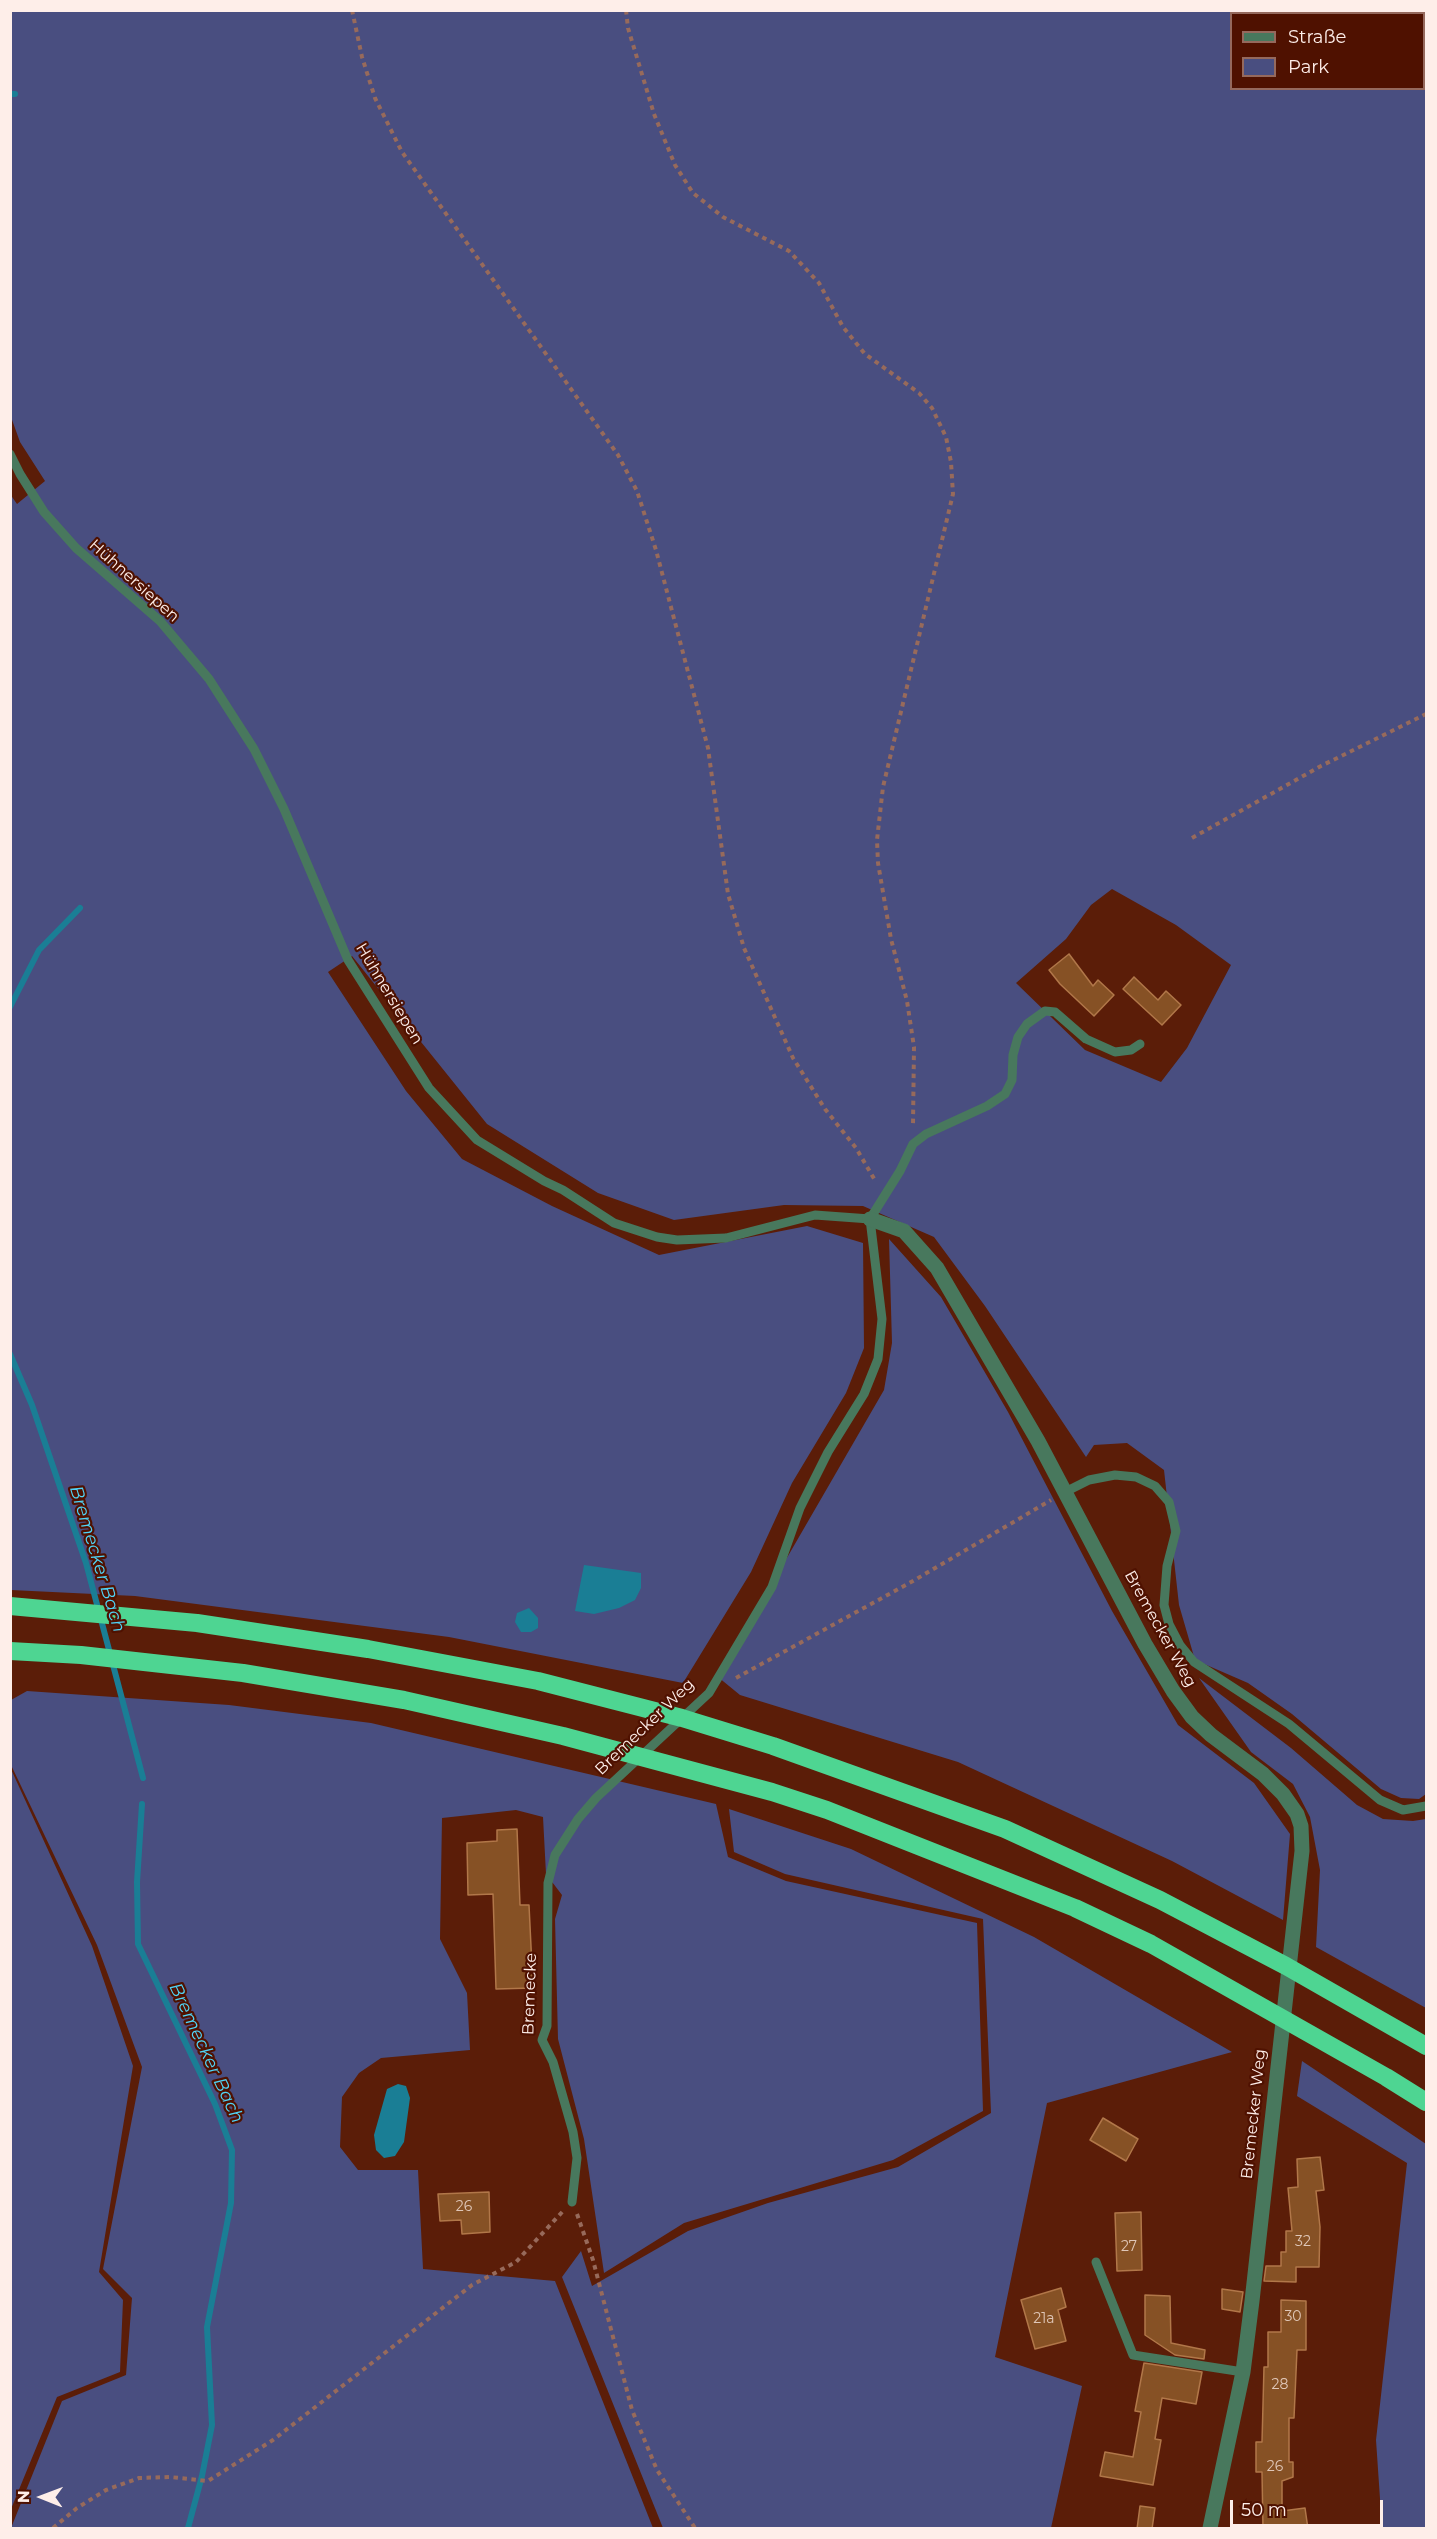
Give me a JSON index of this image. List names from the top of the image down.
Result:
{
  "streets": {
    "street": ["Bremecker Weg"],
    "lane": ["Hühnersiepen", "Bremecke"]
  },
  "crossings": [
    ["Hühnersiepen", "Bremecker Weg"],
    ["Bremecker Weg", "Bremecke"]
  ],
  "water": ["Bremecker Bach"],
  "house_numbers": [
    "26",
    "32",
    "27",
    "30",
    "21a",
    "28",
    "26"
  ],
  "legend": ["Straße", "Park"],
  "scale_bar": "50 m",
  "north": "left"
}
